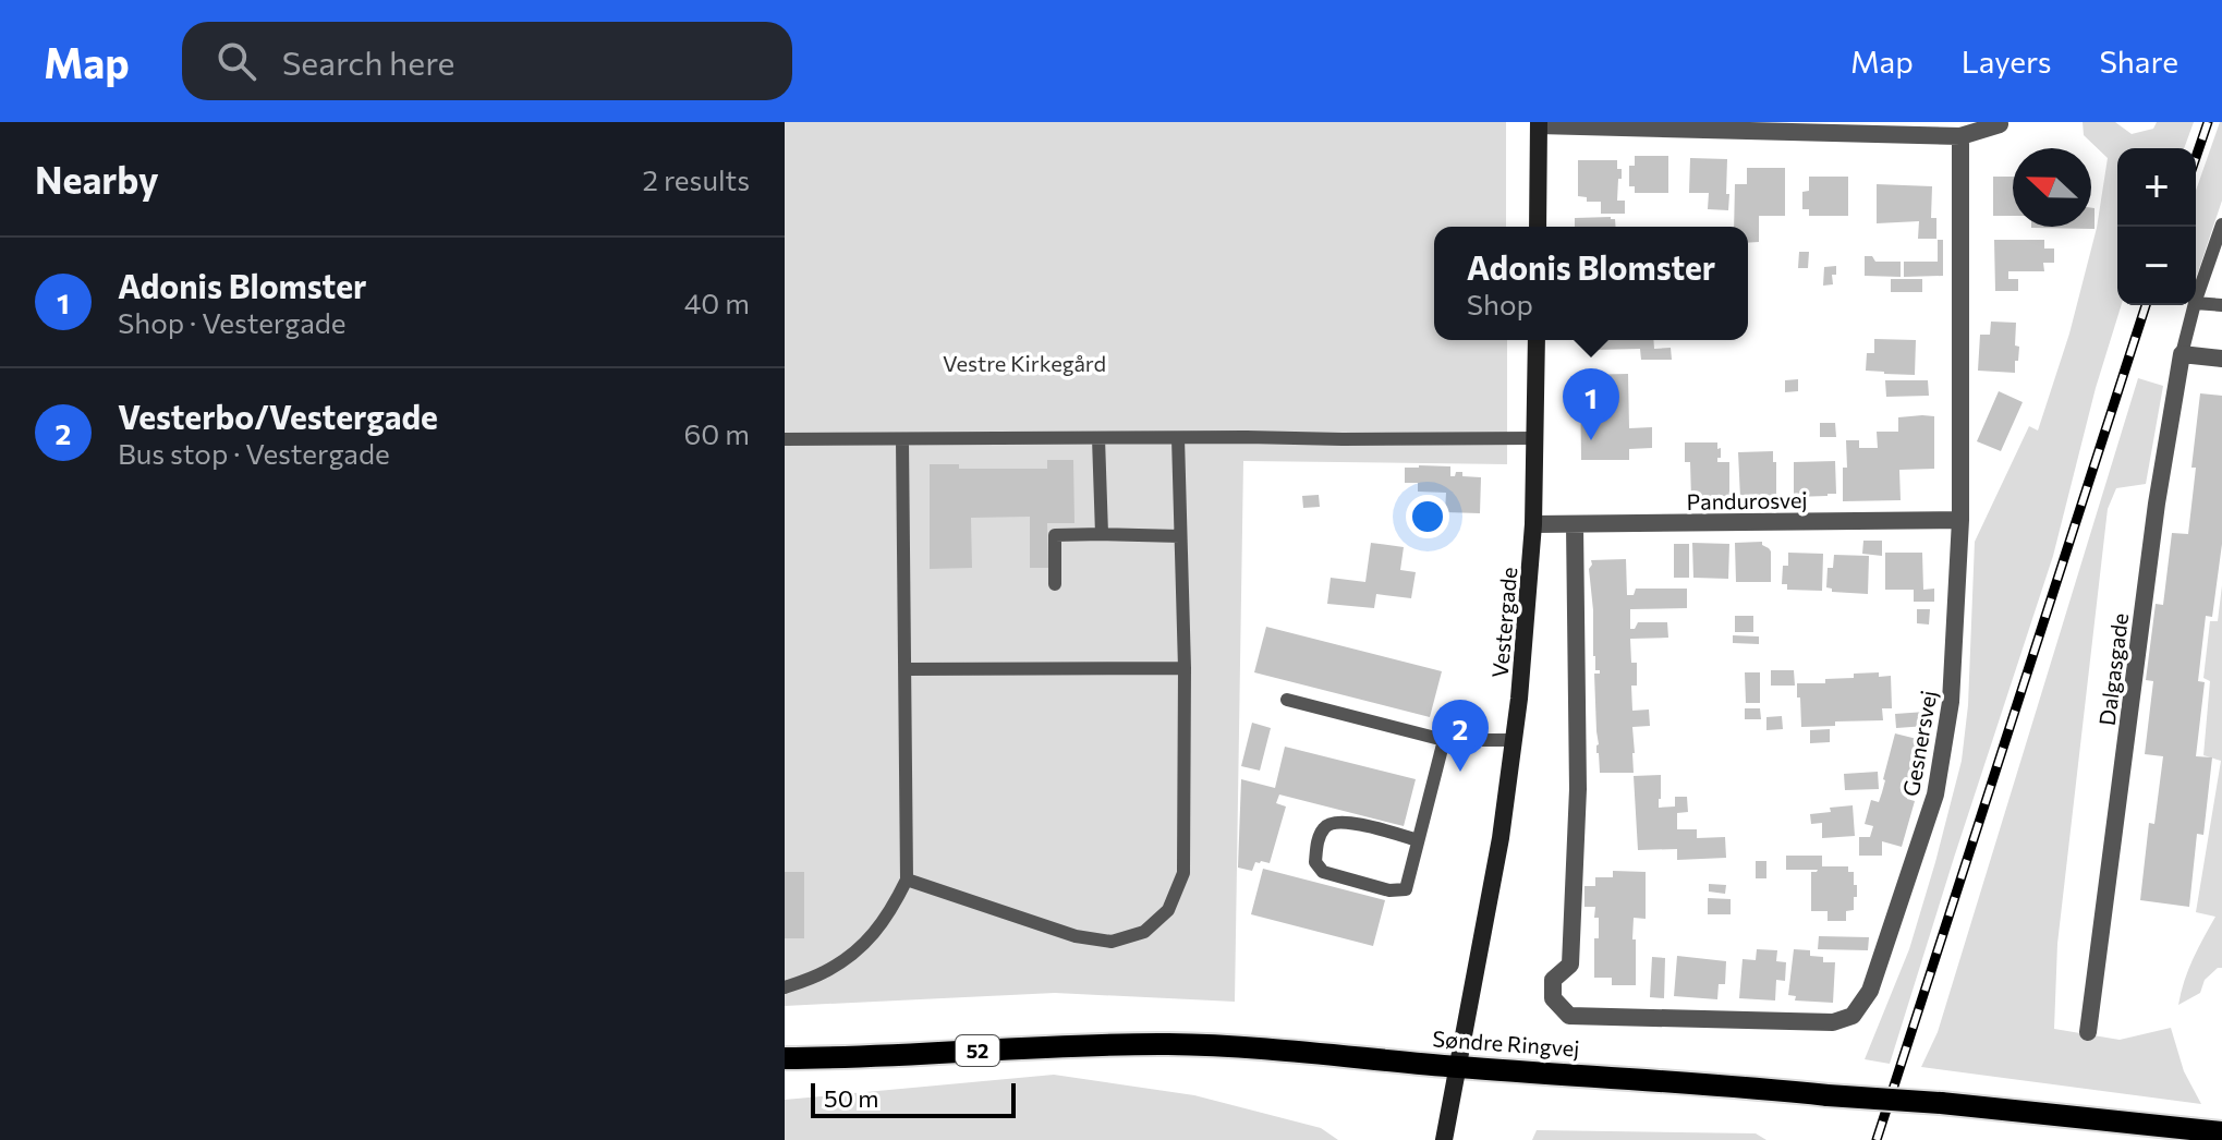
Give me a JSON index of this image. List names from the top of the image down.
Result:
{
  "streets": {
    "main road": ["Søndre Ringvej", "52"],
    "street": [
      "Pandurosvej",
      "Vestergade",
      "Dalgasgade",
      "Gesnersvej"
    ]
  },
  "crossings": [
    ["Pandurosvej", "Vestergade"],
    ["Pandurosvej", "Gesnersvej"],
    ["Vestergade", "Søndre Ringvej"]
  ],
  "parks": ["Vestre Kirkegård"],
  "scale_bar": "50 m",
  "north": "left",
  "page": {
    "header": "Map",
    "search": "Search here",
    "nav": ["Map", "Layers", "Share"],
    "heading": ["Nearby", "2 results"],
    "map_buttons": ["+", "−"],
    "popup": ["Adonis Blomster", "Shop"],
    "list": [
      {
        "mark": "1",
        "name": "Adonis Blomster",
        "note": "Shop · Vestergade",
        "value": "40 m"
      },
      {
        "mark": "2",
        "name": "Vesterbo/Vestergade",
        "note": "Bus stop · Vestergade",
        "value": "60 m"
      }
    ],
    "pins": ["1", "2"],
    "scale": "50 m"
  }
}
